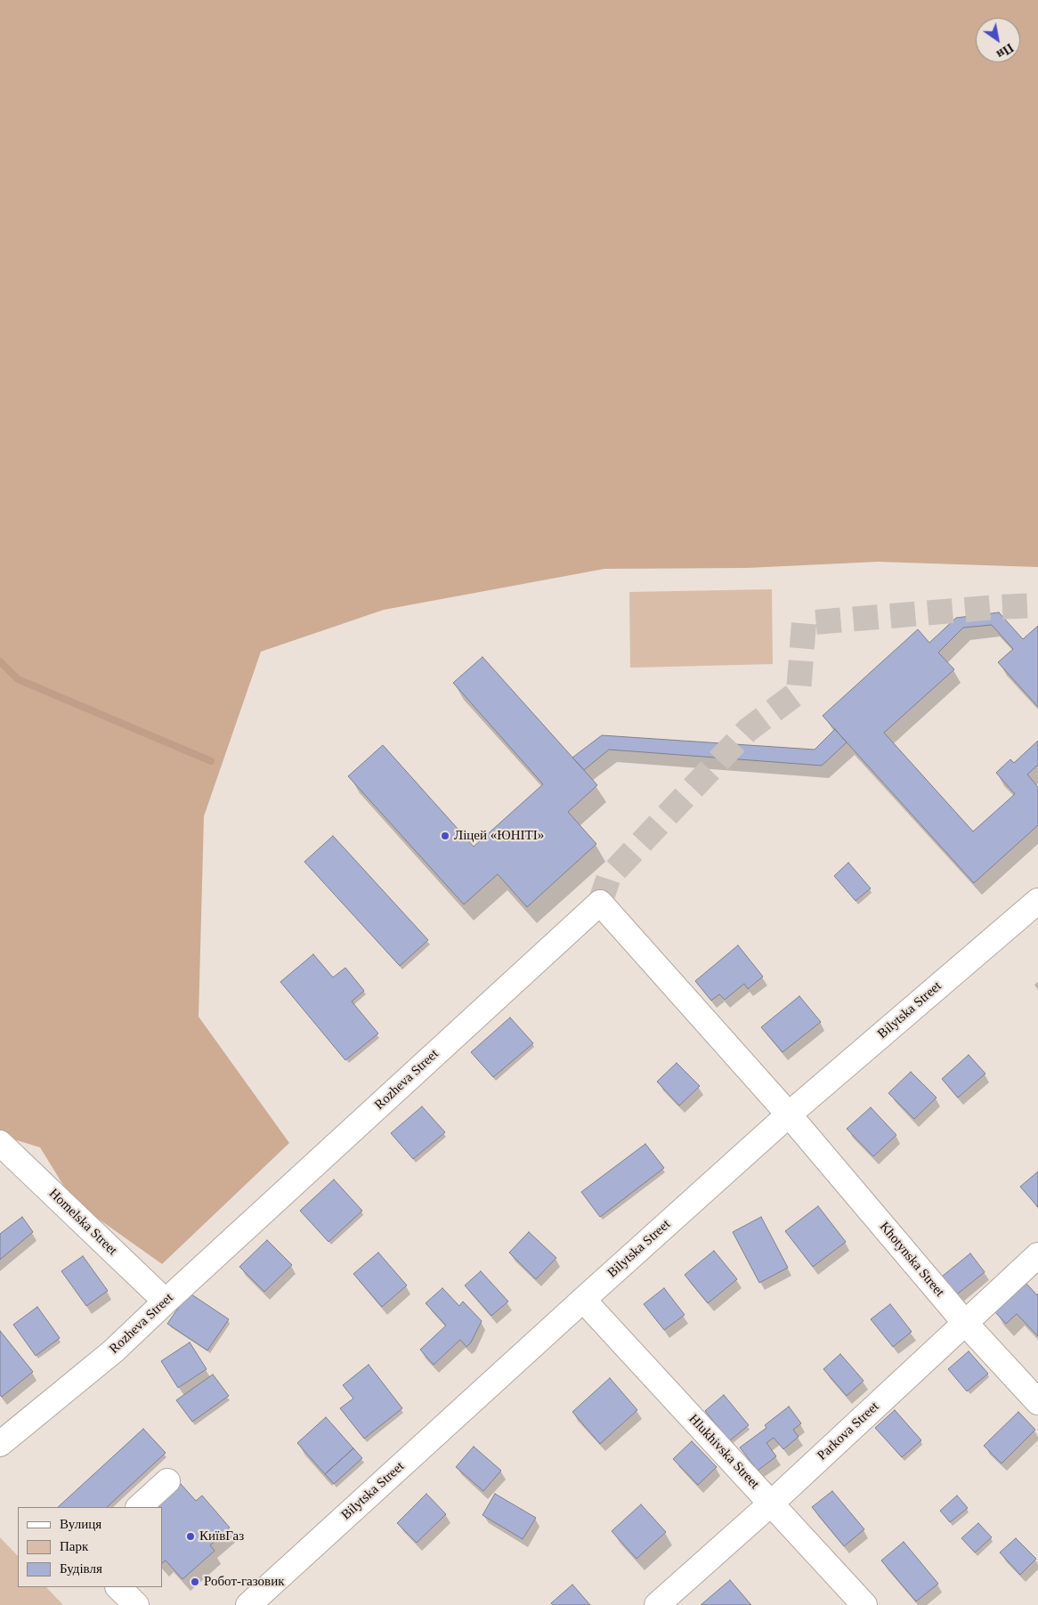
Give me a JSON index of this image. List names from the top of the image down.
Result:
{
  "streets": {
    "street": [
      "Bilytska Street",
      "Rozheva Street",
      "Homelska Street",
      "Khotynska Street",
      "Parkova Street",
      "Hlukhivska Street"
    ]
  },
  "crossings": [
    ["Bilytska Street", "Rozheva Street"],
    ["Bilytska Street", "Khotynska Street"],
    ["Bilytska Street", "Hlukhivska Street"],
    ["Rozheva Street", "Homelska Street"],
    ["Rozheva Street", "Khotynska Street"],
    ["Khotynska Street", "Parkova Street"],
    ["Parkova Street", "Hlukhivska Street"]
  ],
  "places": ["Ліцей «ЮНІТІ»", "КиївГаз", "Робот-газовик"],
  "legend": ["Вулиця", "Парк", "Будівля"],
  "north": "bottom right"
}
